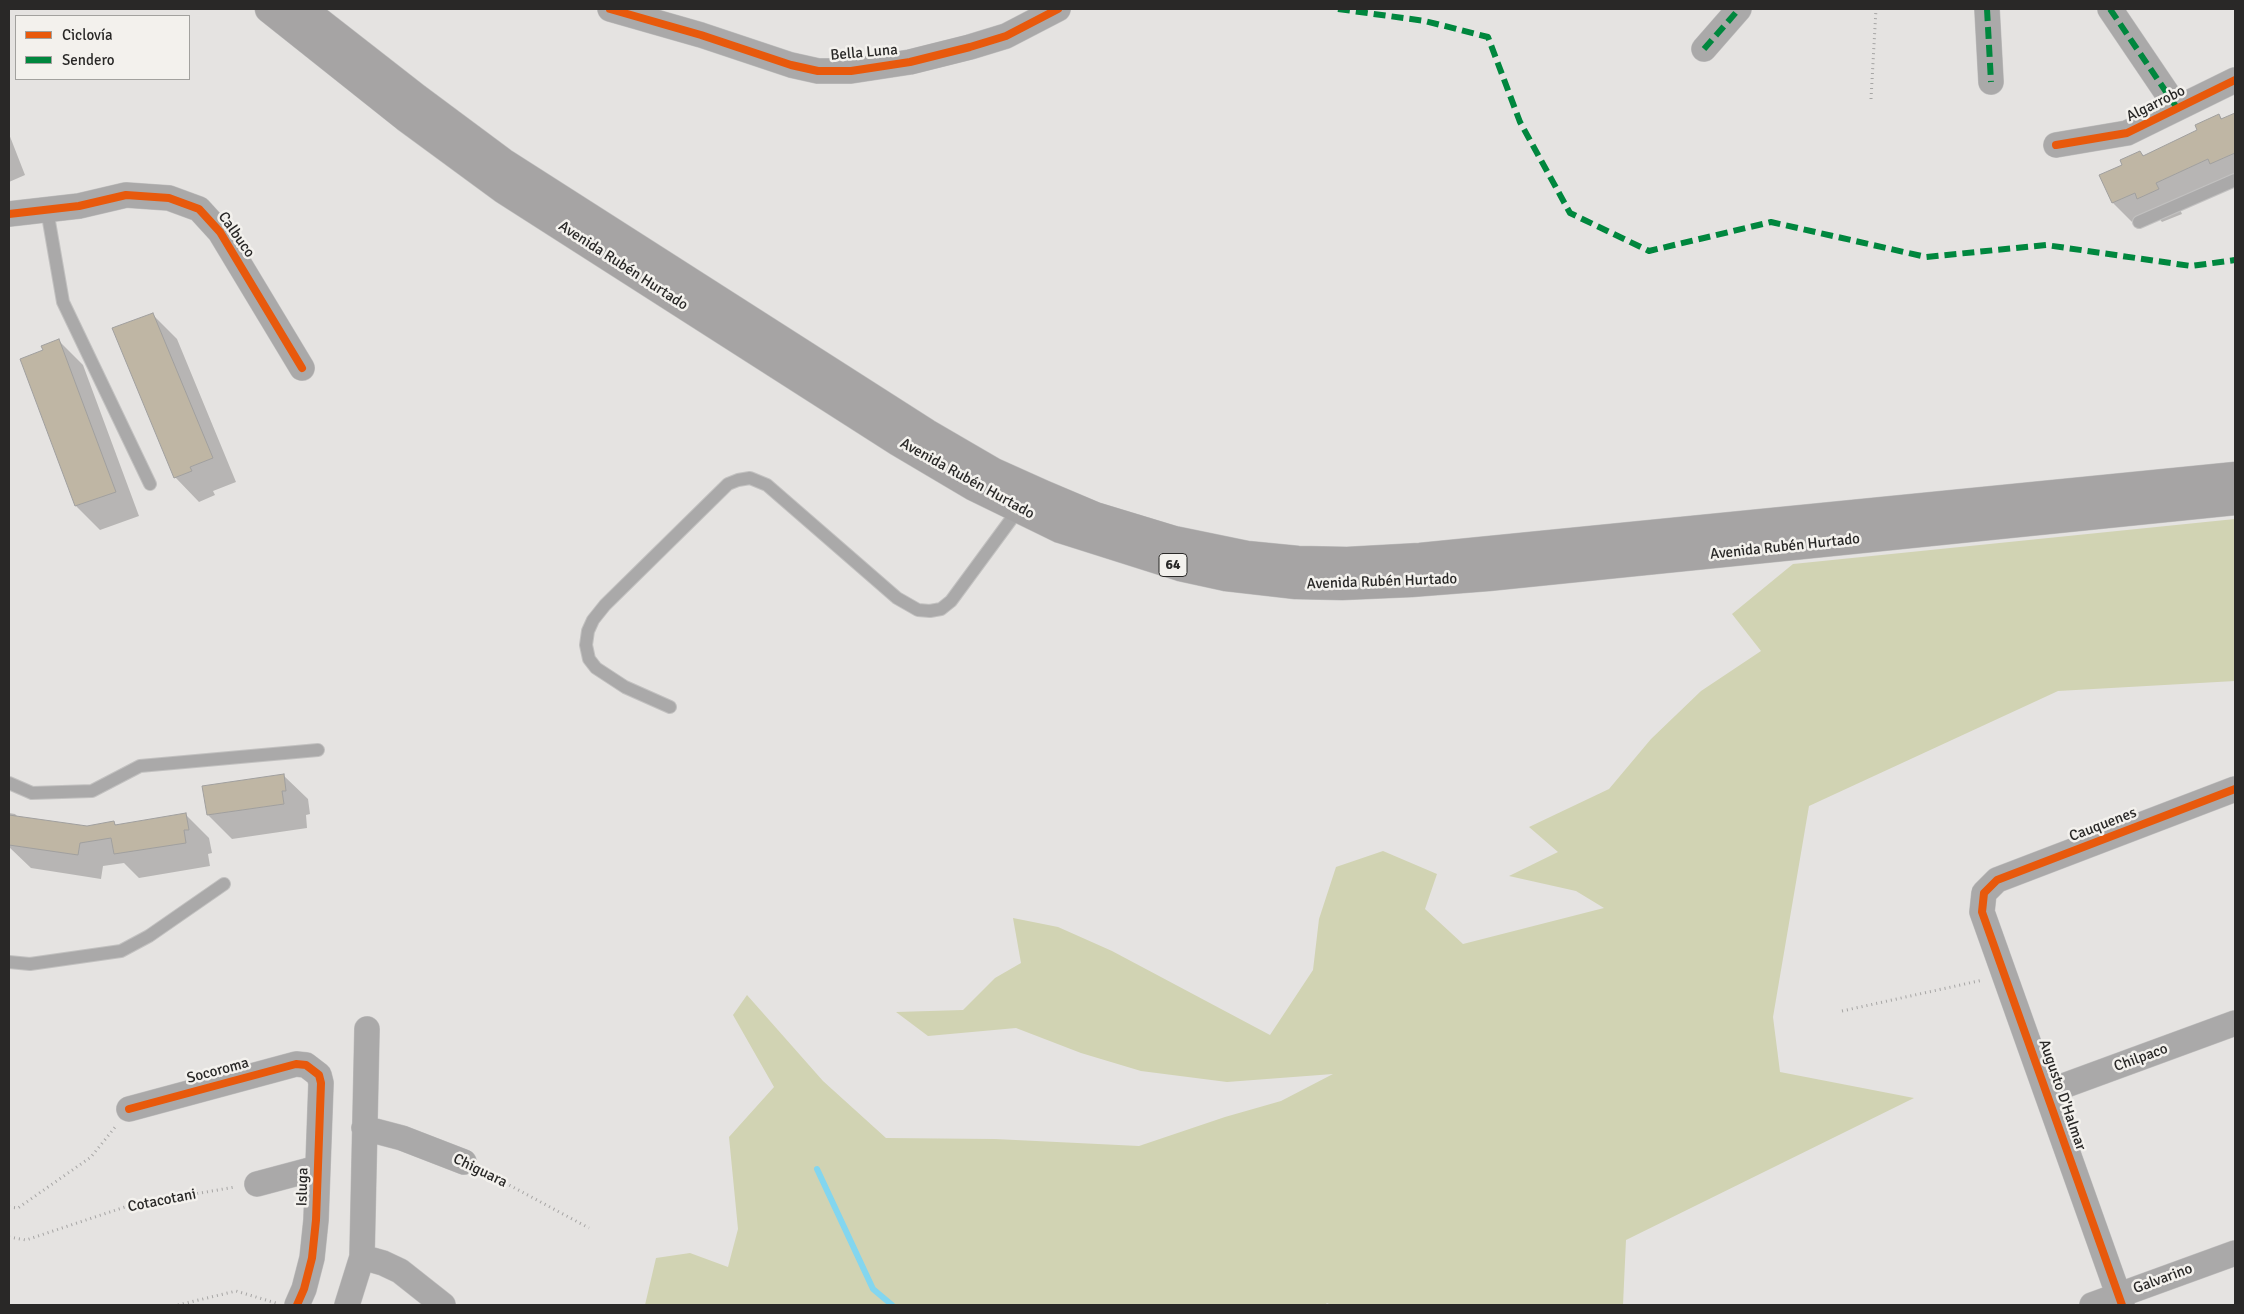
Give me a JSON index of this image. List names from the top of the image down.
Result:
{
  "streets": {
    "highway": ["Avenida Rubén Hurtado", "64"],
    "street": [
      "Bella Luna",
      "Algarrobo",
      "Calbuco",
      "Cauquenes",
      "Chilpaco",
      "Socoroma",
      "Augusto D'Halmar",
      "Chiguara",
      "Isluga",
      "Galvarino"
    ],
    "path": ["Cotacotani"]
  },
  "crossings": [
    ["Cauquenes", "Augusto D'Halmar"],
    ["Chilpaco", "Augusto D'Halmar"],
    ["Socoroma", "Isluga"],
    ["Augusto D'Halmar", "Galvarino"]
  ],
  "legend": ["Ciclovía", "Sendero"]
}
